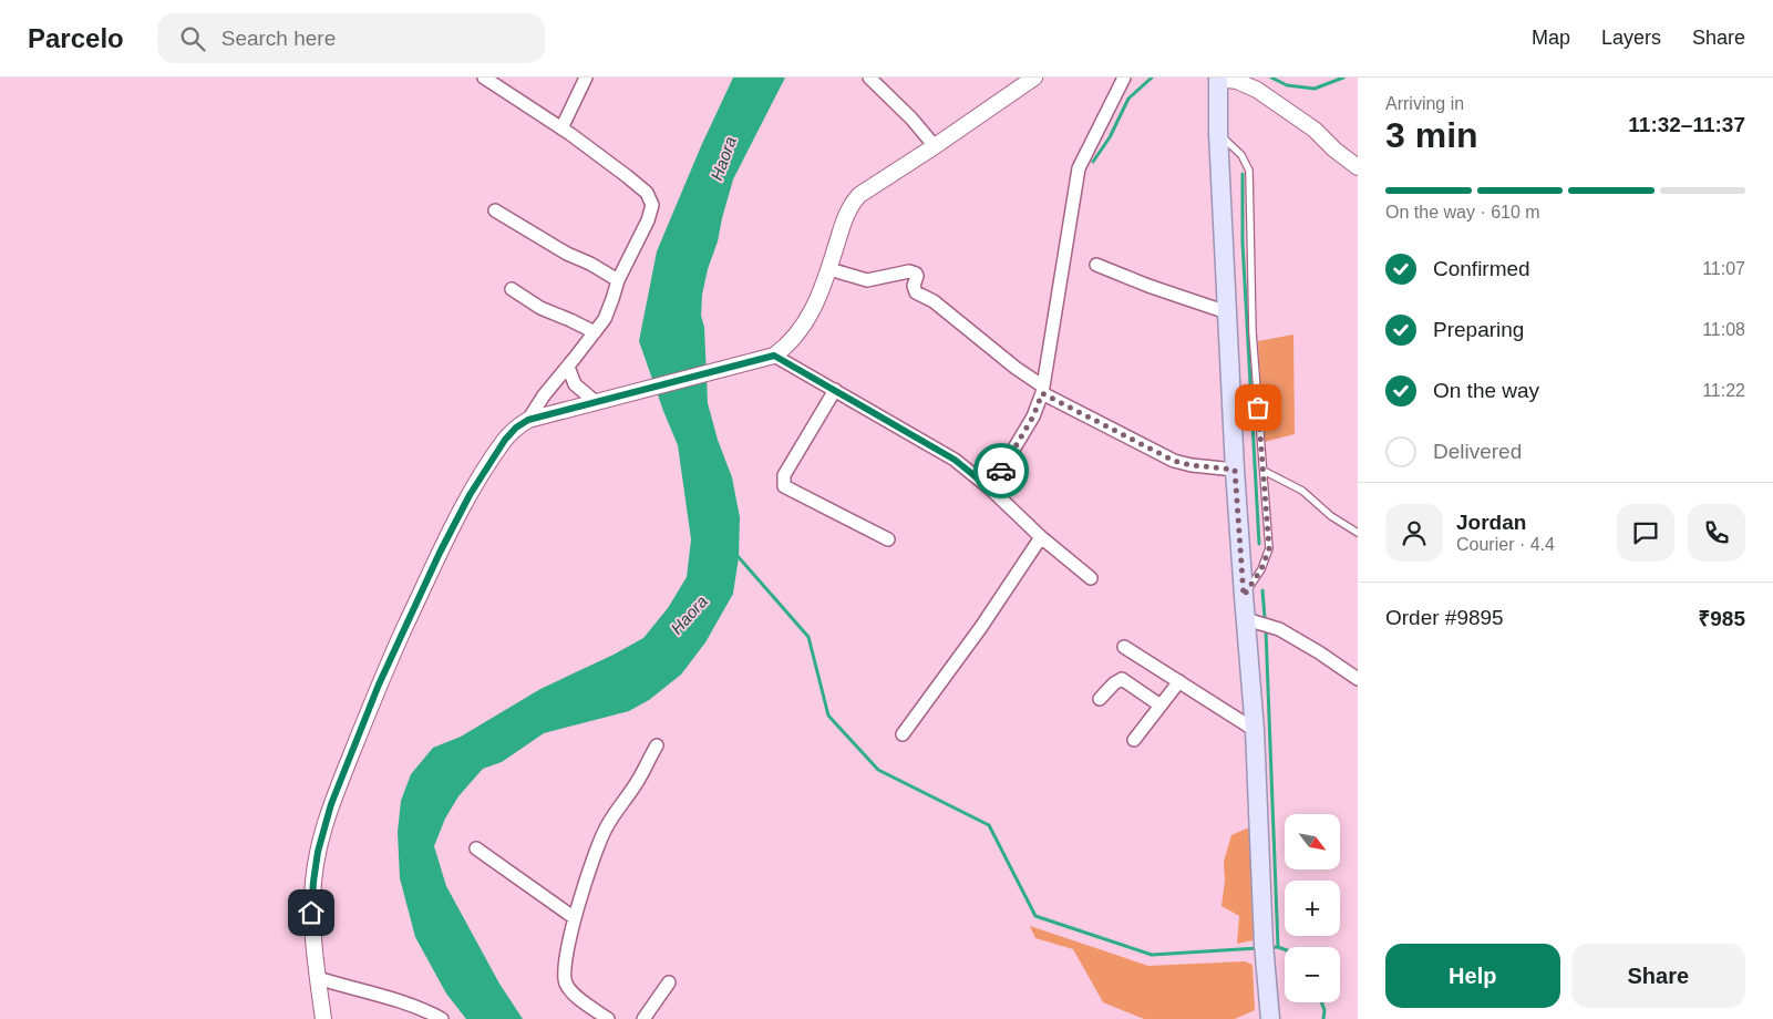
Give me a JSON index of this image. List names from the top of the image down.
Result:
{
  "water": ["Haora"],
  "north": "bottom right",
  "page": {
    "header": "Parcelo",
    "search": "Search here",
    "nav": ["Map", "Layers", "Share"],
    "heading": ["3 min", "Arriving in", "11:32–11:37"],
    "panel": [
      "Jordan",
      "Courier · 4.4",
      "Order #9895",
      "₹985"
    ],
    "bar": "On the way · 610 m",
    "list": [
      ["Confirmed", "11:07"],
      ["Preparing", "11:08"],
      ["On the way", "11:22"],
      "Delivered"
    ],
    "map_buttons": ["+", "−"],
    "buttons": ["Help", "Share"]
  }
}
